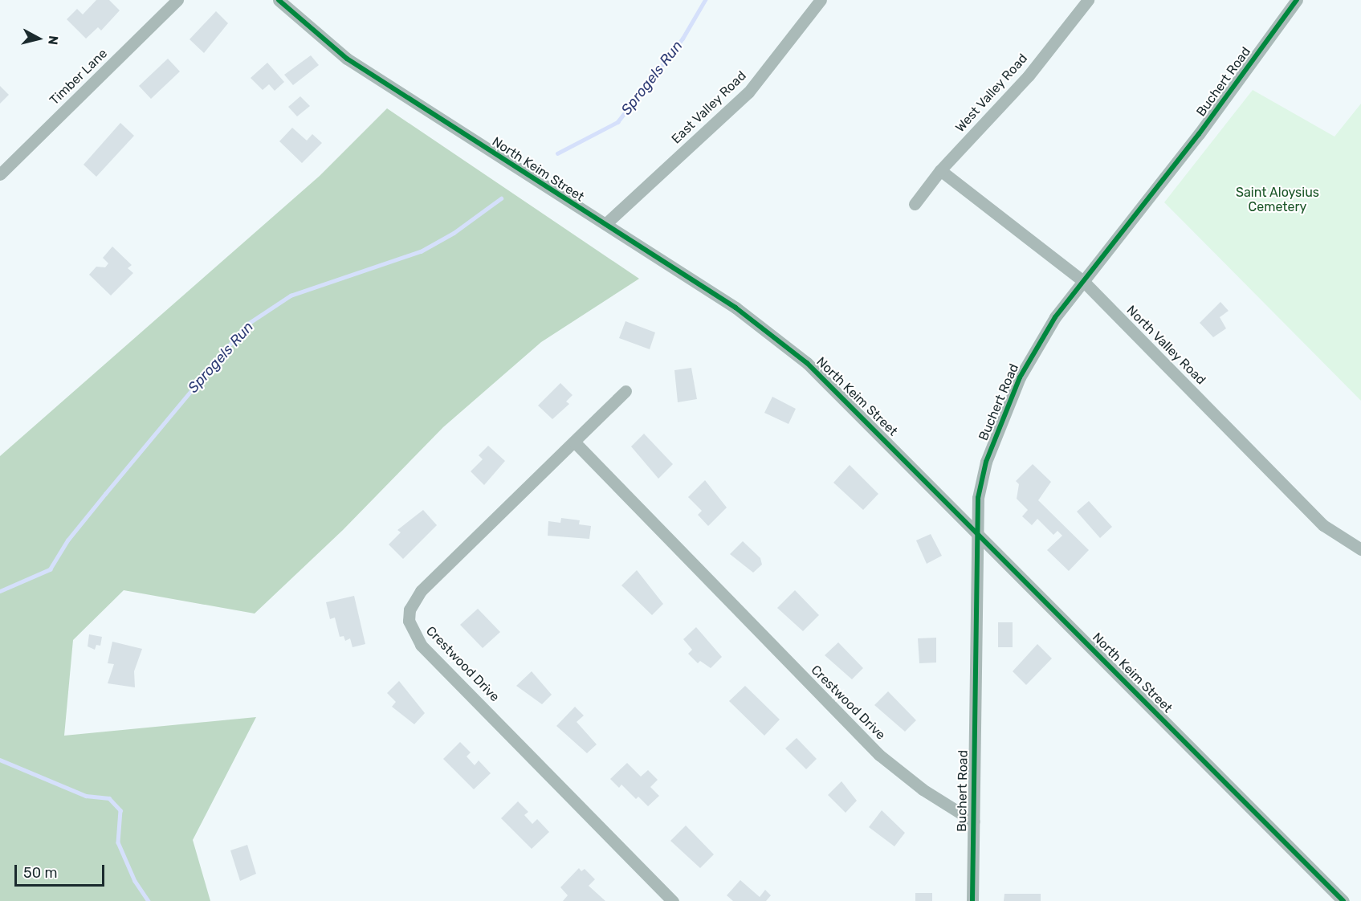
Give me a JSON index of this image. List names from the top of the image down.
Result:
{
  "streets": {
    "street": [
      "Timber Lane",
      "Buchert Road",
      "West Valley Road",
      "East Valley Road",
      "North Keim Street",
      "North Valley Road",
      "Crestwood Drive"
    ]
  },
  "crossings": [
    ["Buchert Road", "North Keim Street"],
    ["Buchert Road", "North Valley Road"],
    ["Buchert Road", "Crestwood Drive"],
    ["West Valley Road", "North Valley Road"],
    ["East Valley Road", "North Keim Street"]
  ],
  "water": ["Sprogels Run"],
  "parks": ["Saint Aloysius Cemetery"],
  "scale_bar": "50 m",
  "north": "right"
}
